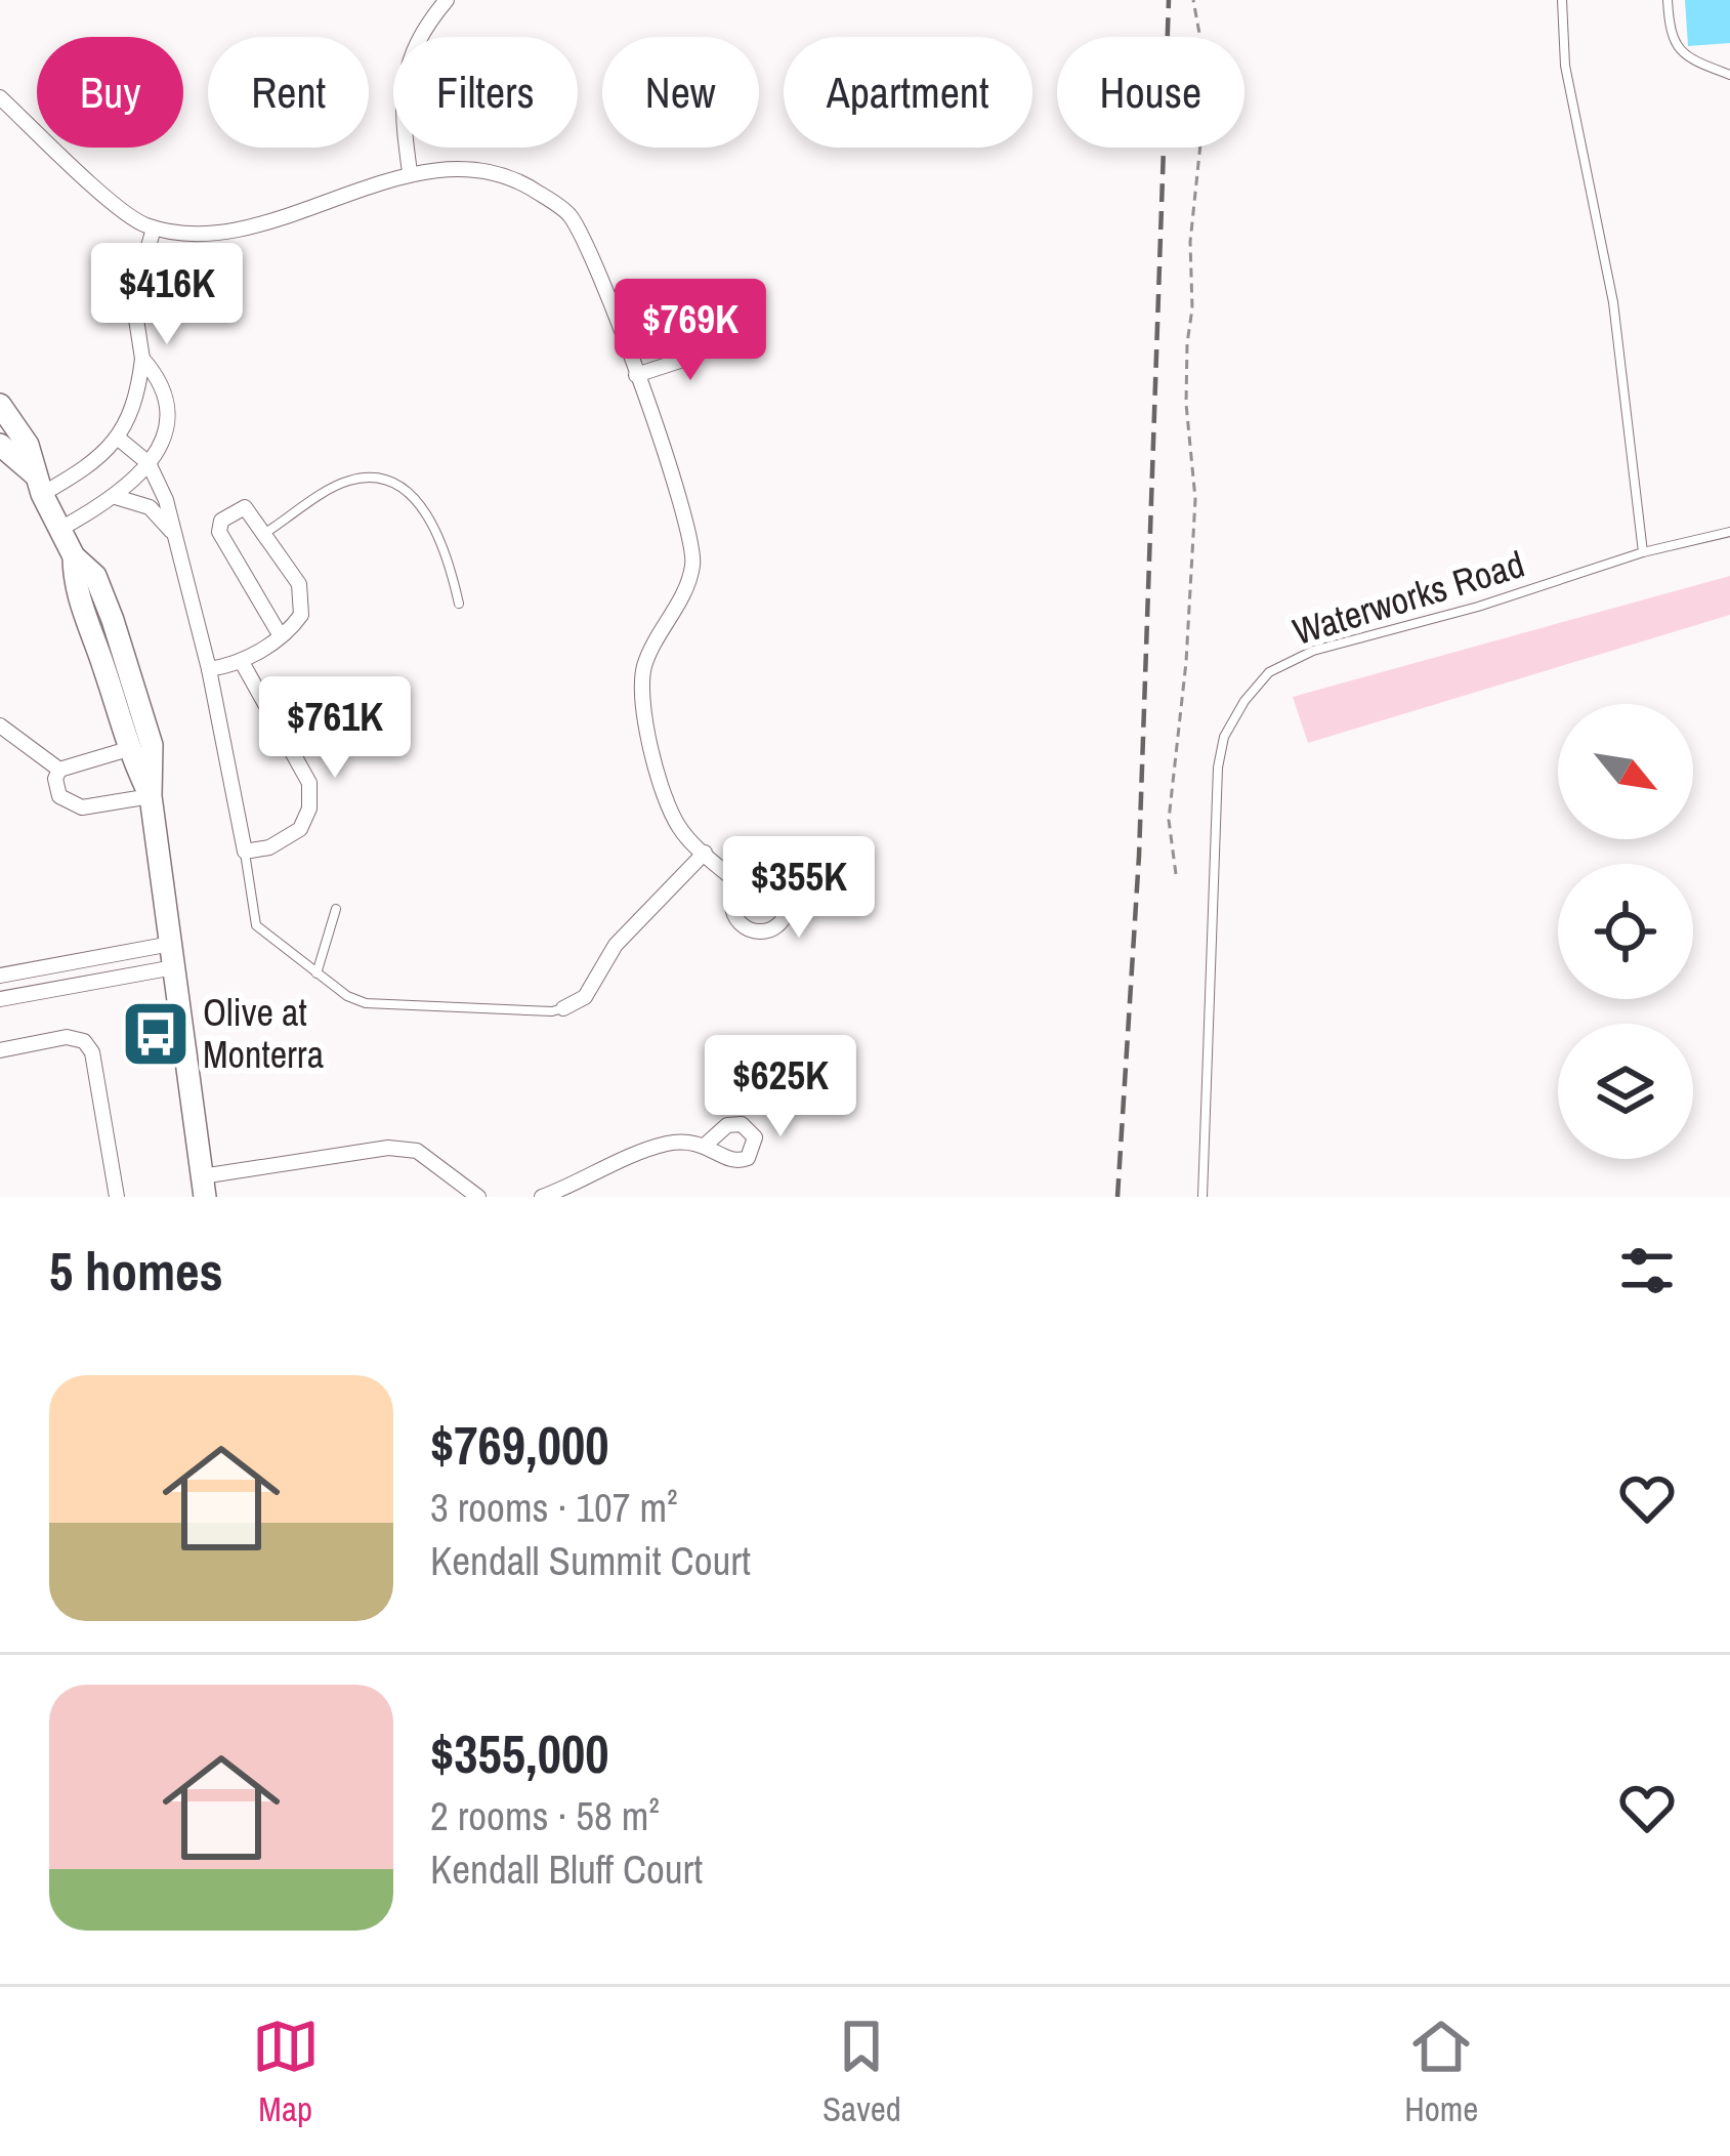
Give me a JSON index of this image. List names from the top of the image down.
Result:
{
  "streets": {
    "lane": ["Waterworks Road"]
  },
  "places": {
    "bus stop": ["Olive at Monterra"]
  },
  "north": "bottom right",
  "page": {
    "chip": [
      "Buy",
      "Rent",
      "Filters",
      "New",
      "Apartment",
      "House"
    ],
    "price": [
      "$416K",
      "$769K",
      "$761K",
      "$355K",
      "$625K"
    ],
    "heading": "5 homes",
    "list": [
      {
        "name": "$769,000",
        "note": "3 rooms · 107 m² · Kendall Summit Court"
      },
      {
        "name": "$355,000",
        "note": "2 rooms · 58 m² · Kendall Bluff Court"
      }
    ],
    "tabs": ["Map", "Saved", "Home"]
  }
}
